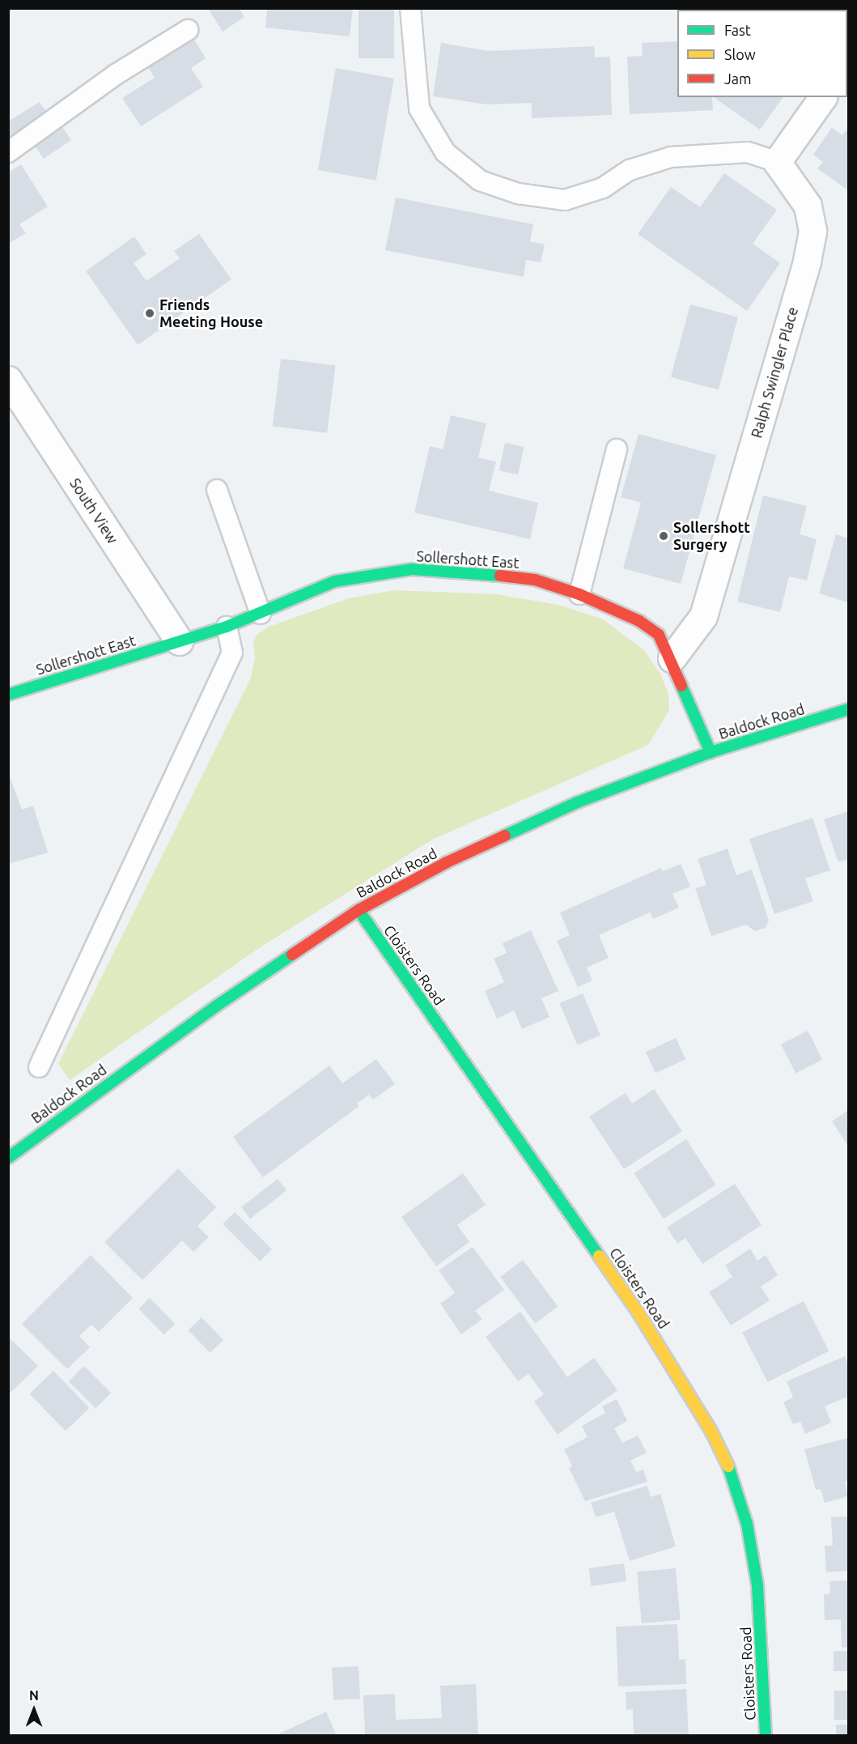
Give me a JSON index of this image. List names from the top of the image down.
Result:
{
  "streets": {
    "street": [
      "Ralph Swingler Place",
      "South View",
      "Sollershott East",
      "Baldock Road",
      "Cloisters Road"
    ]
  },
  "crossings": [
    ["Ralph Swingler Place", "Sollershott East"],
    ["South View", "Sollershott East"],
    ["Sollershott East", "Baldock Road"],
    ["Baldock Road", "Cloisters Road"]
  ],
  "places": ["Friends Meeting House", "Sollershott Surgery"],
  "legend": ["Fast", "Slow", "Jam"],
  "north": "top"
}
